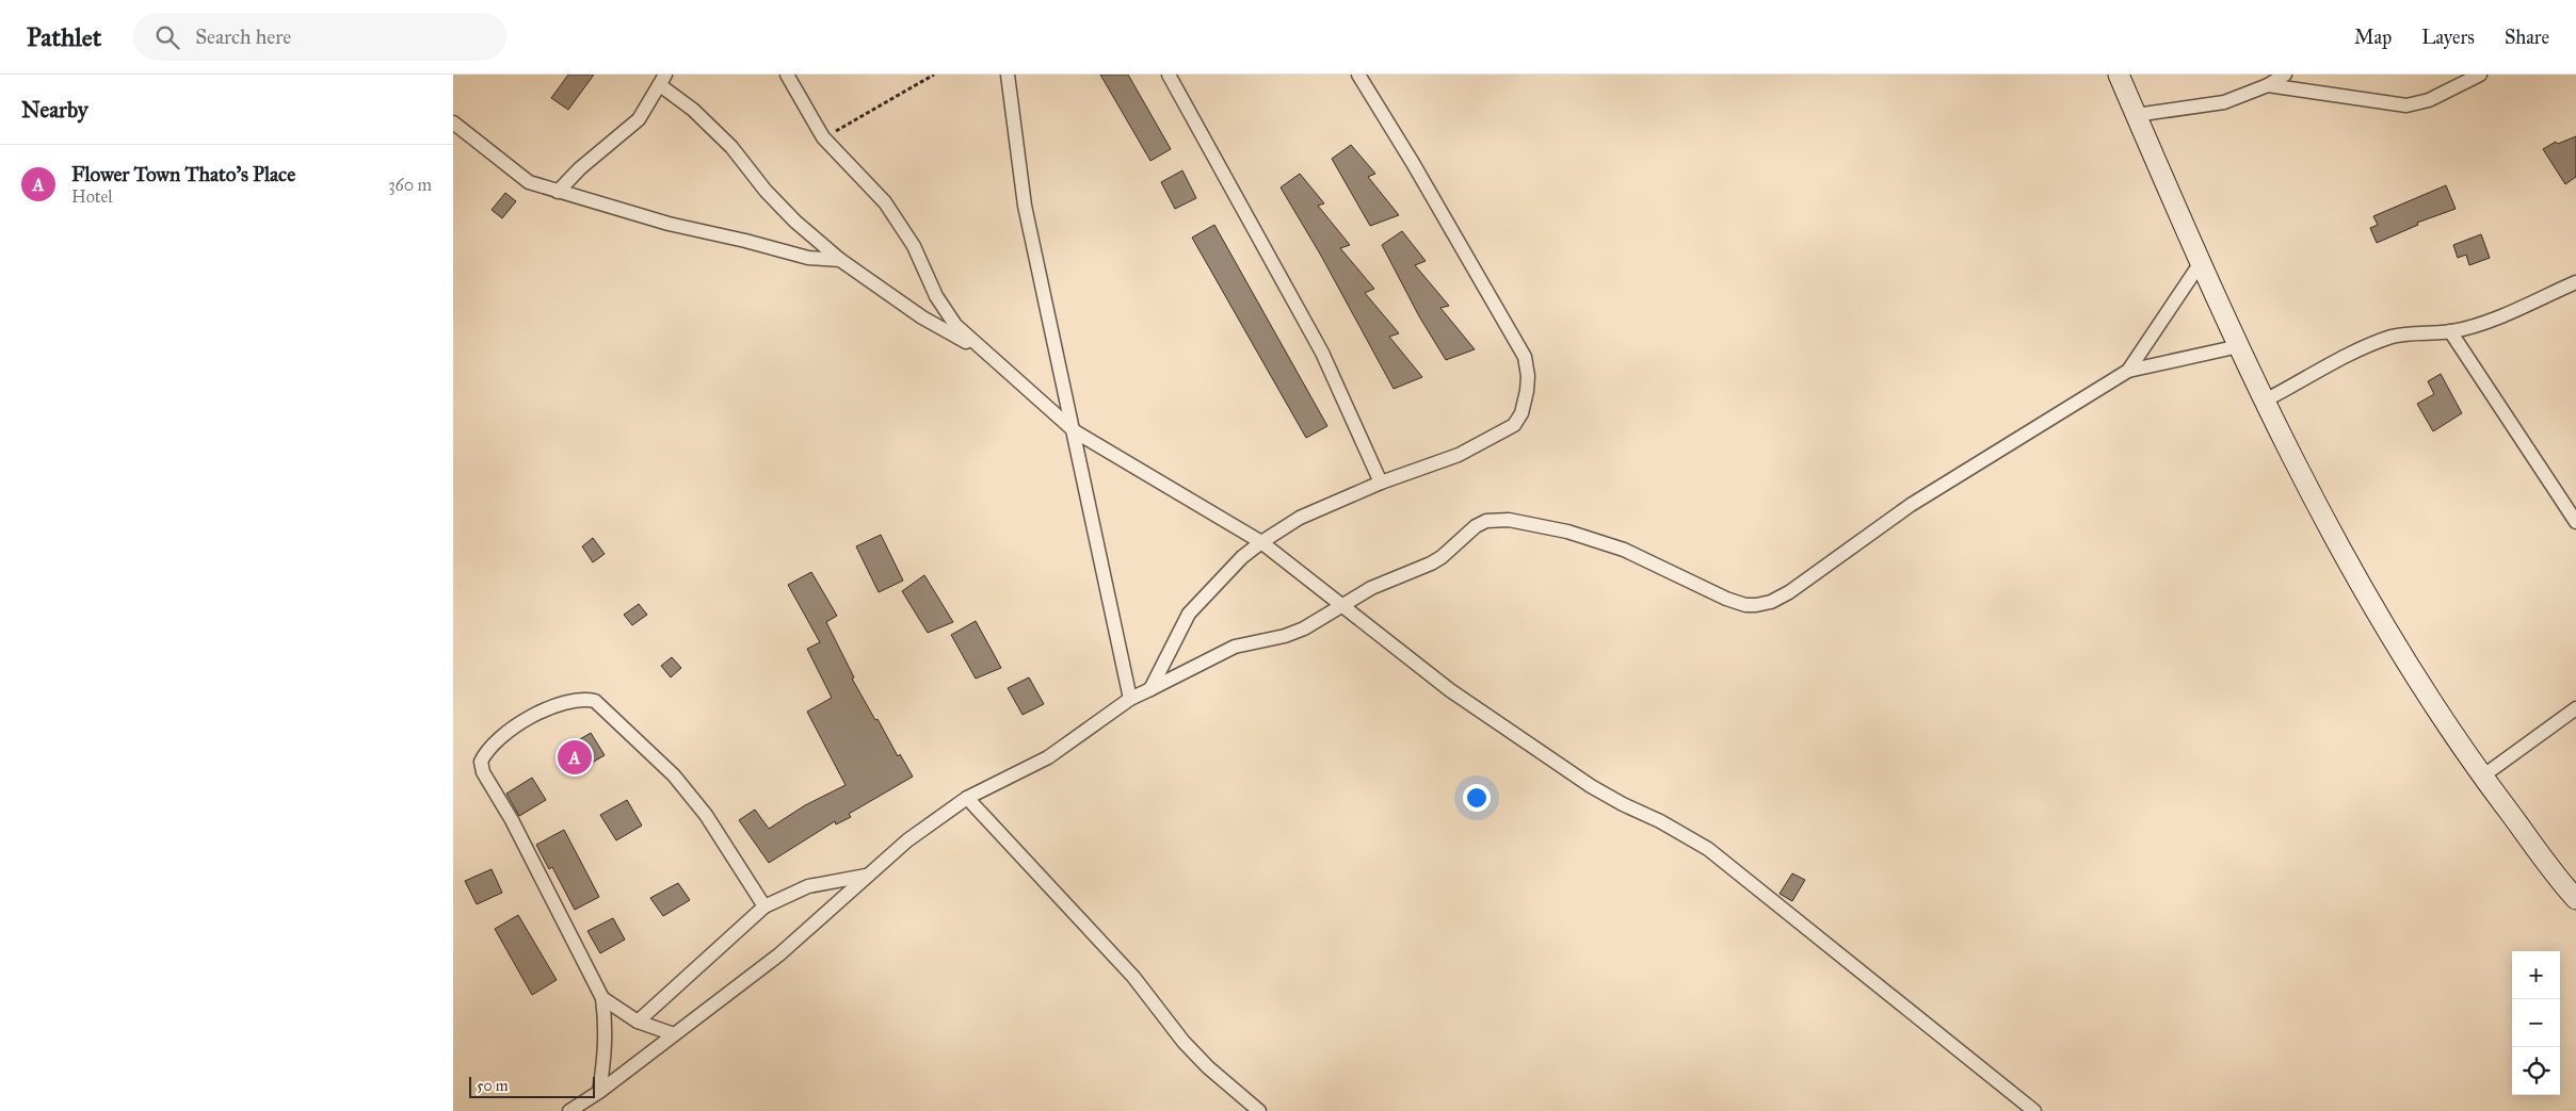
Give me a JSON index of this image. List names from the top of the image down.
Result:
{
  "scale_bar": "50 m",
  "page": {
    "header": "Pathlet",
    "search": "Search here",
    "nav": ["Map", "Layers", "Share"],
    "heading": "Nearby",
    "list": [
      {
        "mark": "A",
        "name": "Flower Town Thato's Place",
        "note": "Hotel",
        "value": "360 m"
      }
    ],
    "pins": "A",
    "map_buttons": ["+", "−"],
    "scale": "50 m"
  }
}
